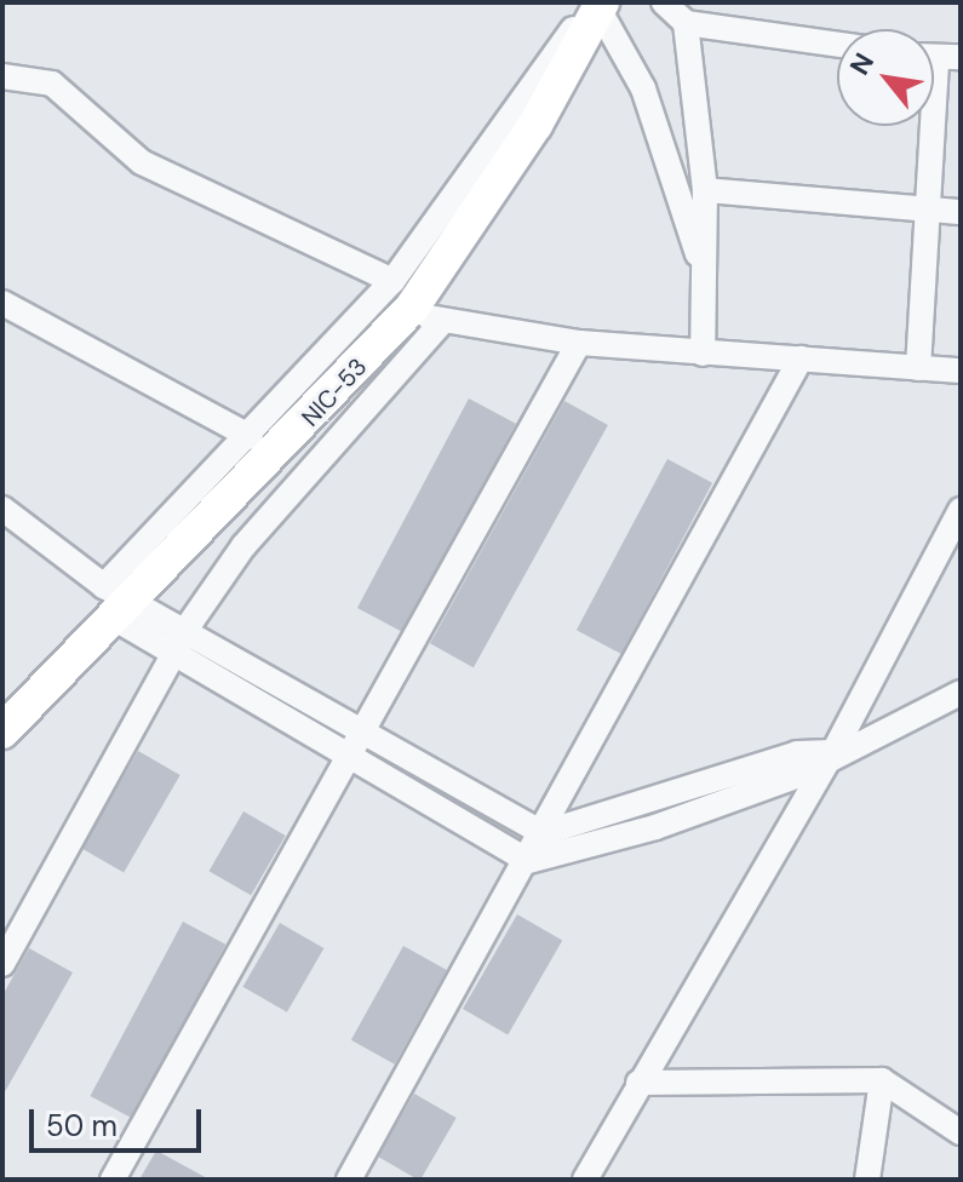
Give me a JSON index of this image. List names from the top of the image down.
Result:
{
  "streets": {
    "main road": ["NIC-53"]
  },
  "scale_bar": "50 m",
  "north": "top left"
}
